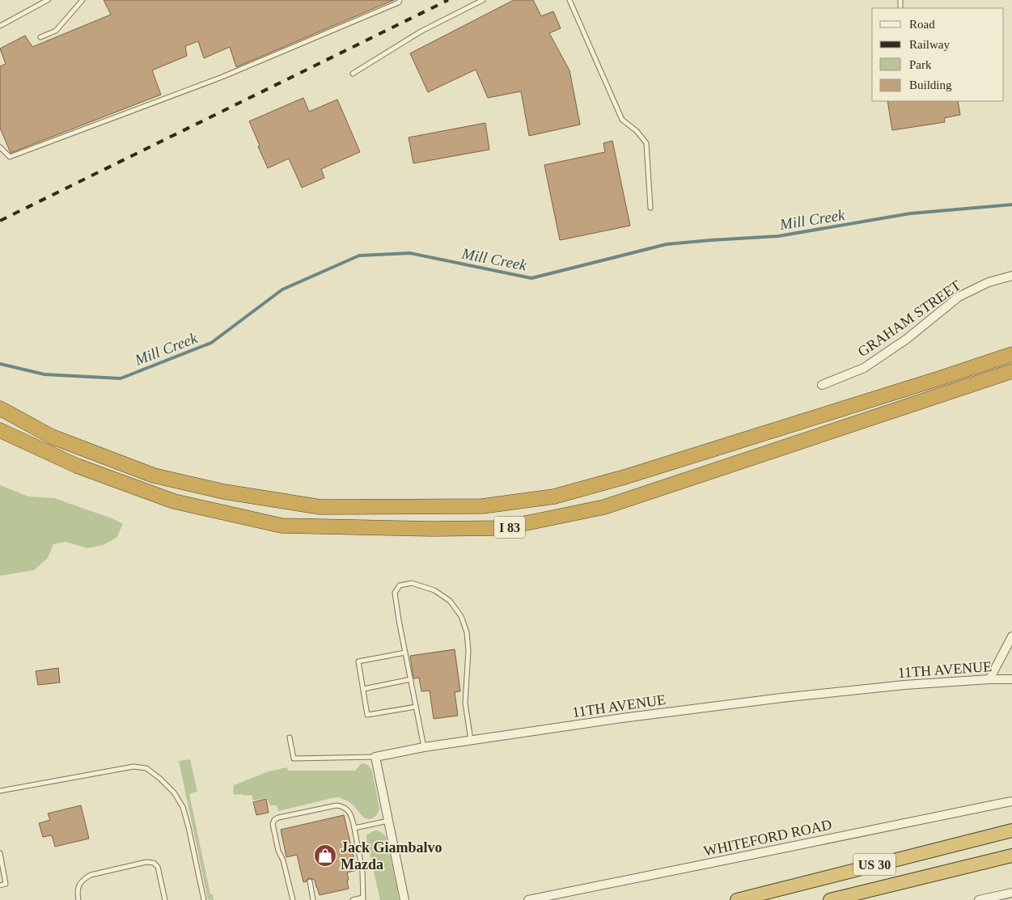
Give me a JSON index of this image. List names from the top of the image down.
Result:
{
  "streets": {
    "highway": ["I 83", "US 30"],
    "street": ["GRAHAM STREET", "11TH AVENUE", "WHITEFORD ROAD"]
  },
  "water": ["Mill Creek"],
  "places": {
    "shop": ["Jack Giambalvo Mazda"]
  },
  "legend": [
    "Road",
    "Railway",
    "Park",
    "Building"
  ]
}
